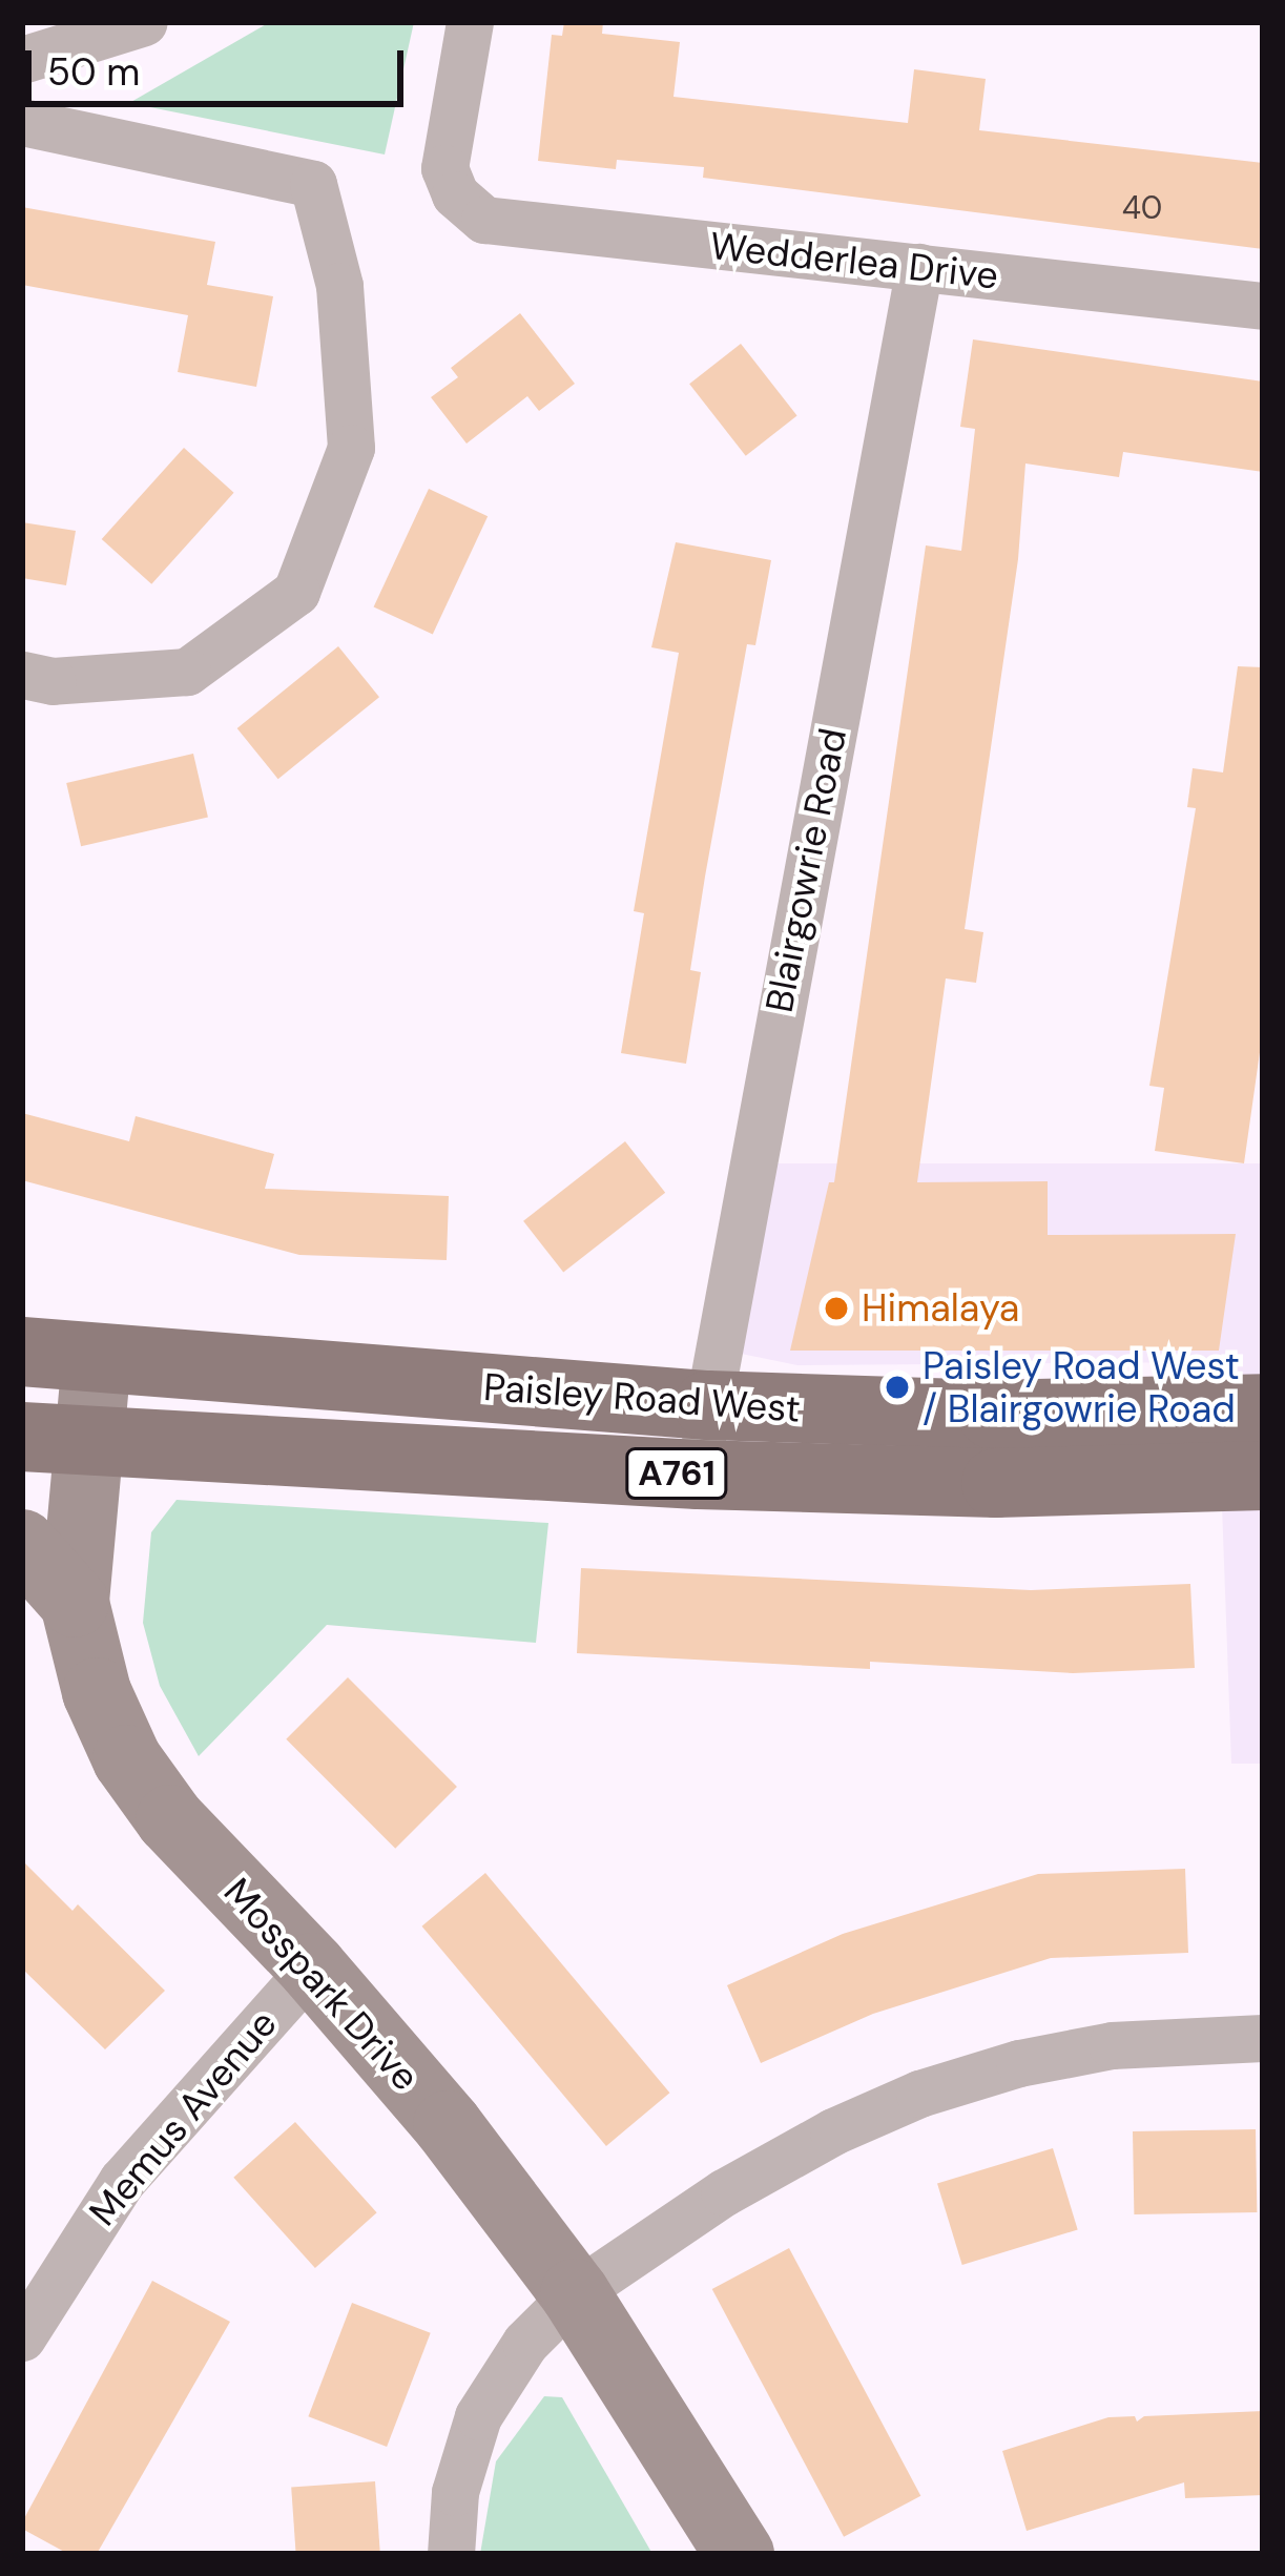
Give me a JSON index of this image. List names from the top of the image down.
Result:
{
  "streets": {
    "main road": ["Paisley Road West", "A761"],
    "street": [
      "Wedderlea Drive",
      "Blairgowrie Road",
      "Mosspark Drive",
      "Memus Avenue"
    ]
  },
  "crossings": [
    ["Wedderlea Drive", "Blairgowrie Road"],
    ["Blairgowrie Road", "Paisley Road West"],
    ["Paisley Road West", "Mosspark Drive"],
    ["Mosspark Drive", "Memus Avenue"]
  ],
  "places": ["Himalaya", "Paisley Road West / Blairgowrie Road"],
  "house_numbers": ["40"],
  "scale_bar": "50 m"
}
